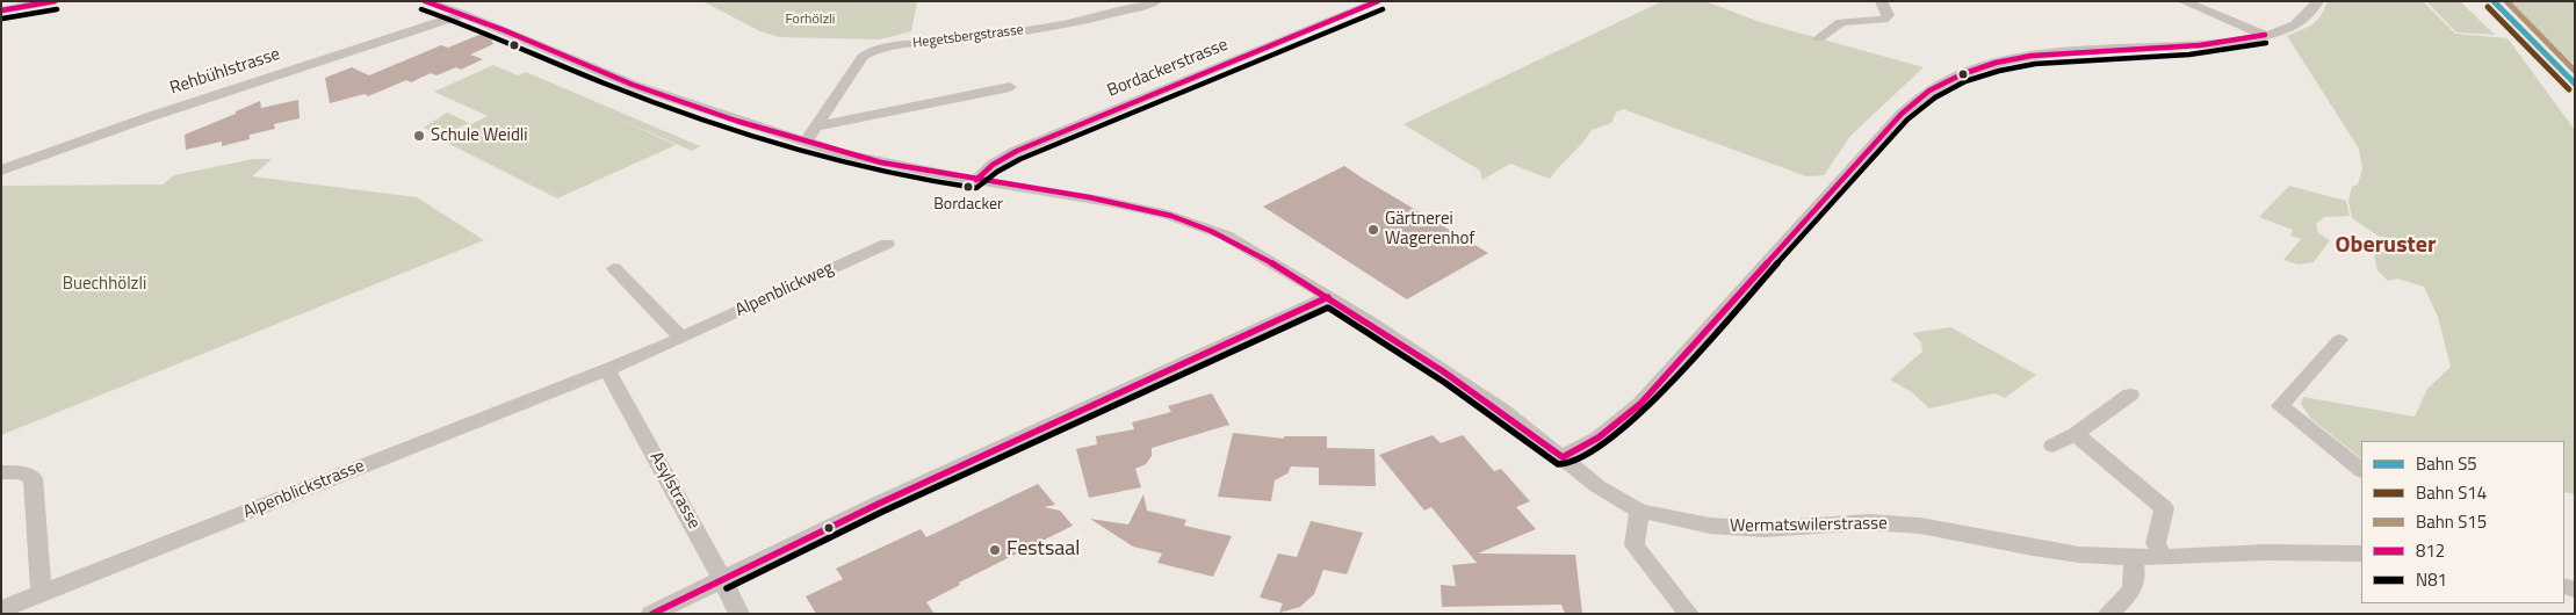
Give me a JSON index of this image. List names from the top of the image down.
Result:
{
  "streets": {
    "street": [
      "Hegetsbergstrasse",
      "Bordackerstrasse",
      "Rehbühlstrasse",
      "Alpenblickweg",
      "Alpenblickstrasse",
      "Asylstrasse",
      "Wermatswilerstrasse"
    ]
  },
  "crossings": [
    ["Hegetsbergstrasse", "Wermatswilerstrasse"],
    ["Bordackerstrasse", "Wermatswilerstrasse"],
    ["Rehbühlstrasse", "Wermatswilerstrasse"],
    ["Alpenblickweg", "Alpenblickstrasse"],
    ["Alpenblickweg", "Asylstrasse"],
    ["Alpenblickstrasse", "Asylstrasse"]
  ],
  "districts": ["Oberuster"],
  "parks": ["Forhölzli", "Buechhölzli"],
  "places": [
    "Schule Weidli",
    "Bordacker",
    "Gärtnerei Wagerenhof",
    "Festsaal"
  ],
  "lines": [
    "rail line S5",
    "rail line S15",
    "transit line 812",
    "rail line S14",
    "transit line N81"
  ],
  "legend": [
    "Bahn S5",
    "Bahn S14",
    "Bahn S15",
    "812",
    "N81"
  ]
}
